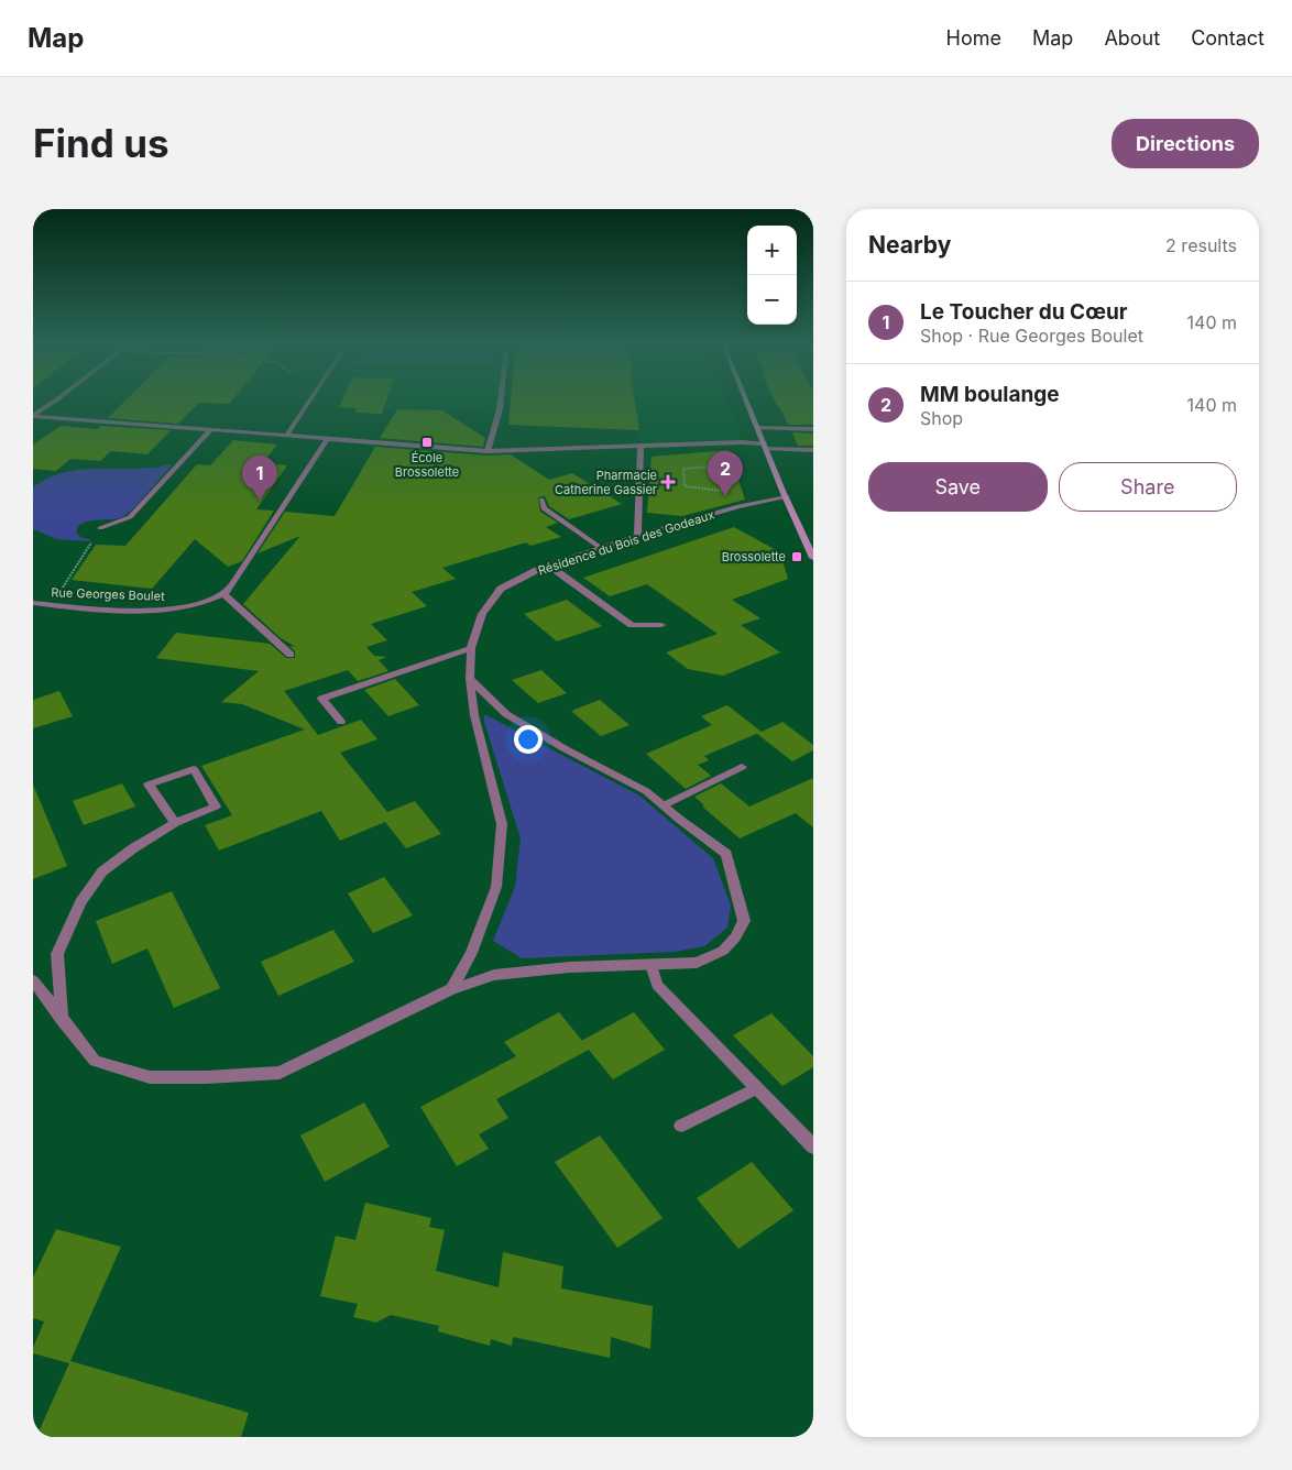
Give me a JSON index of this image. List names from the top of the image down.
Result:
{
  "streets": {
    "street": ["Résidence du Bois des Godeaux", "Rue Georges Boulet"]
  },
  "places": {
    "transit": ["École Brossolette", "Brossolette"],
    "health": ["Pharmacie Catherine Gassier"]
  },
  "page": {
    "header": "Map",
    "nav": [
      "Home",
      "Map",
      "About",
      "Contact"
    ],
    "buttons": [
      "Directions",
      ["Save", "Share"]
    ],
    "title": "Find us",
    "heading": ["Nearby", "2 results"],
    "map_buttons": ["+", "−"],
    "list": [
      {
        "mark": "1",
        "name": "Le Toucher du Cœur",
        "note": "Shop · Rue Georges Boulet",
        "value": "140 m"
      },
      {
        "mark": "2",
        "name": "MM boulange",
        "note": "Shop",
        "value": "140 m"
      }
    ],
    "pins": ["2", "1"]
  }
}
